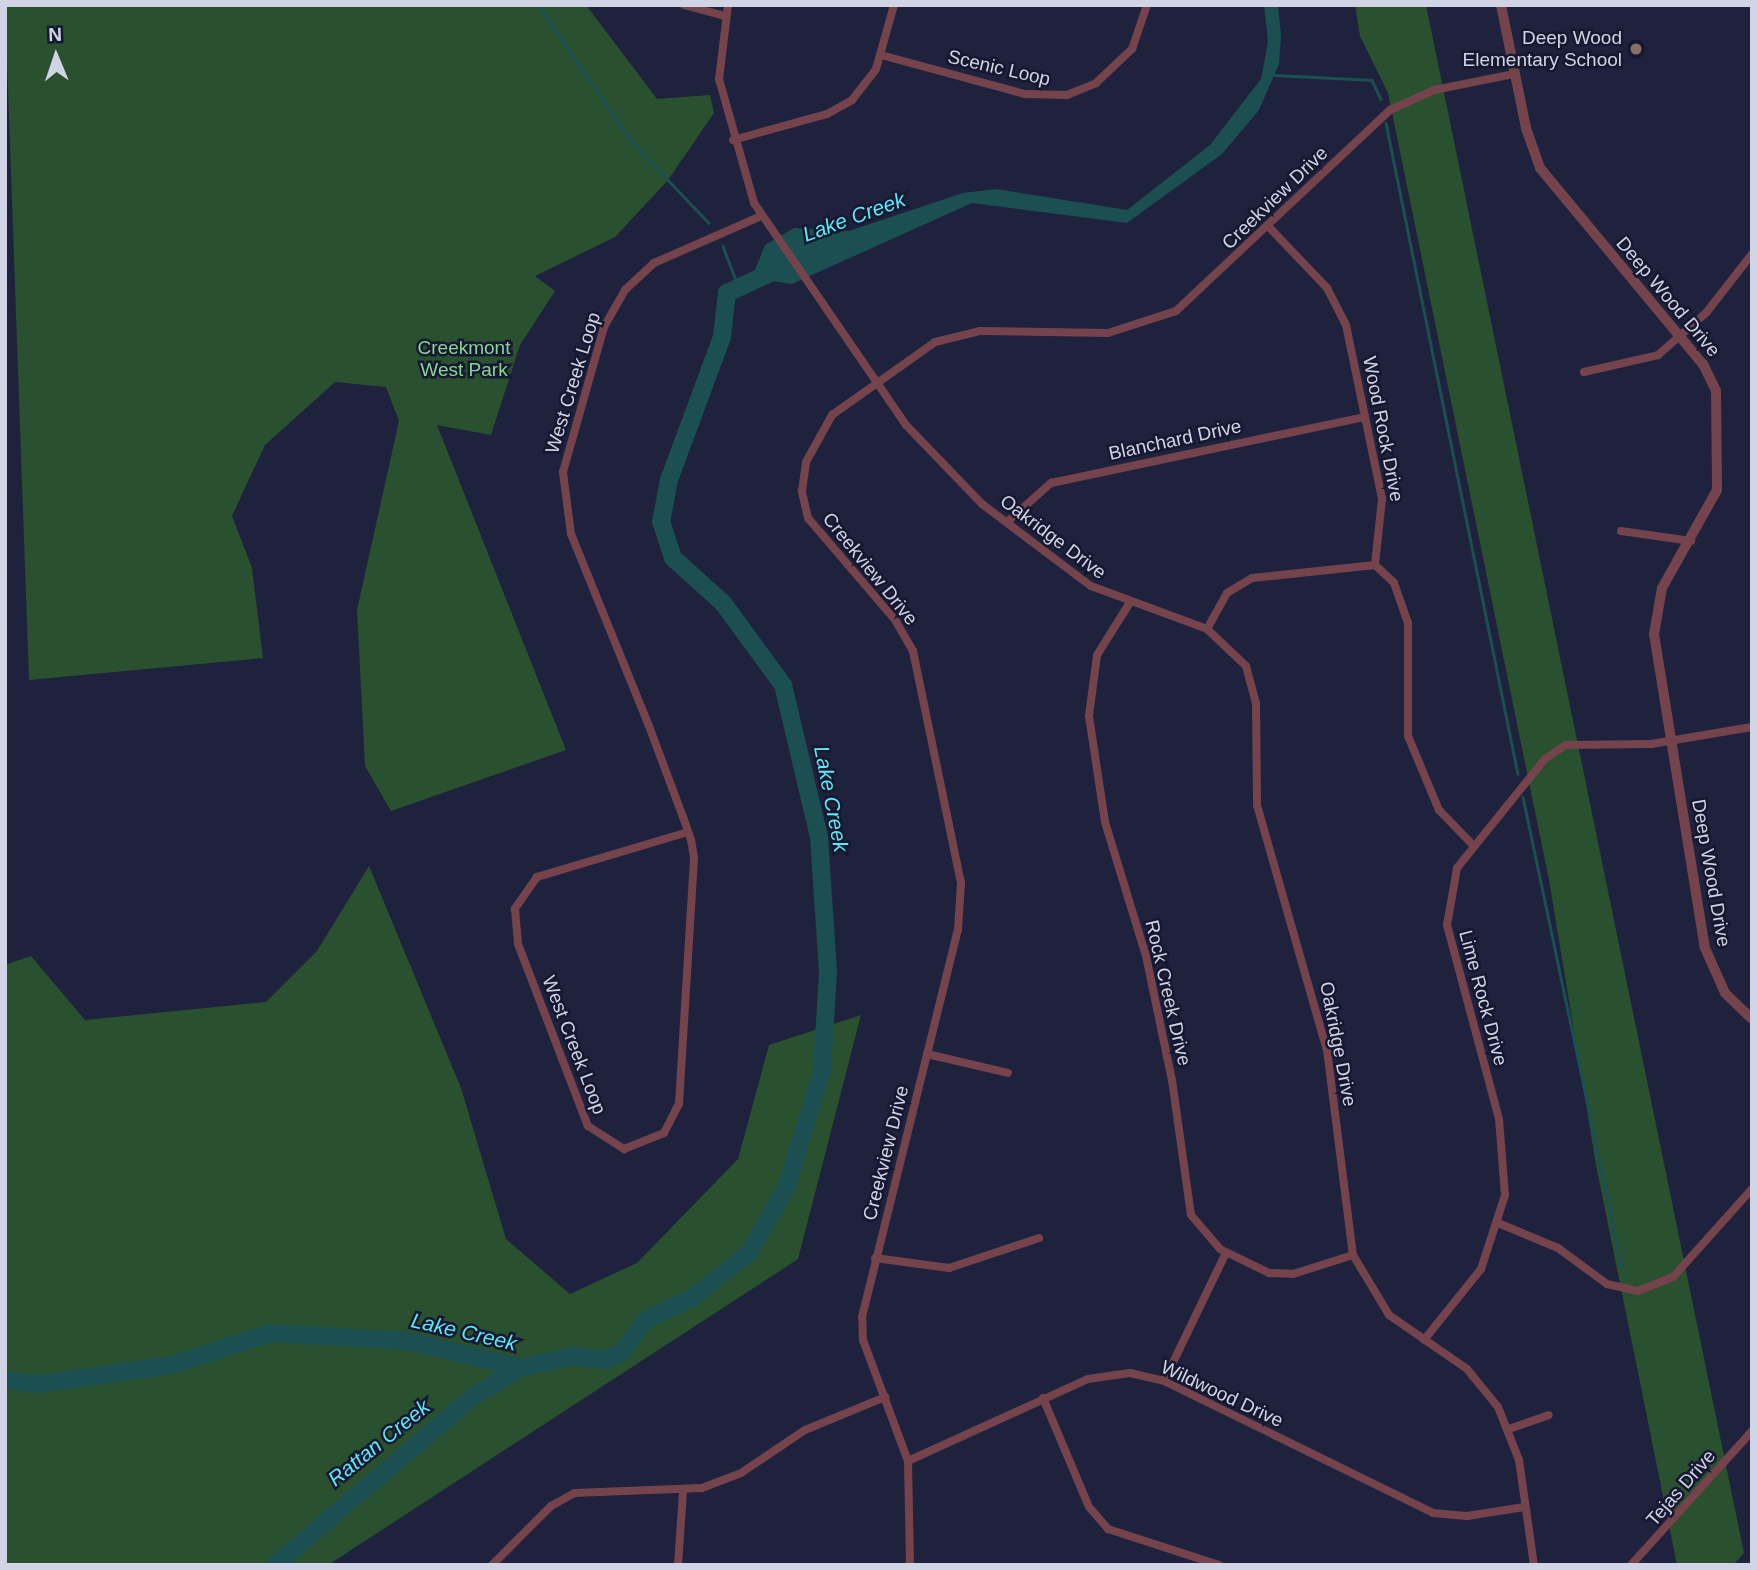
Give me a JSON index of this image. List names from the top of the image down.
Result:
{
  "streets": {
    "street": [
      "Scenic Loop",
      "Creekview Drive",
      "Deep Wood Drive",
      "West Creek Loop",
      "Wood Rock Drive",
      "Blanchard Drive",
      "Oakridge Drive",
      "Rock Creek Drive",
      "Lime Rock Drive",
      "Wildwood Drive",
      "Tejas Drive"
    ]
  },
  "crossings": [
    ["Creekview Drive", "Deep Wood Drive"],
    ["Creekview Drive", "Wood Rock Drive"],
    ["Creekview Drive", "Oakridge Drive"],
    ["Creekview Drive", "Wildwood Drive"],
    ["Deep Wood Drive", "Lime Rock Drive"],
    ["West Creek Loop", "Oakridge Drive"],
    ["Wood Rock Drive", "Blanchard Drive"],
    ["Blanchard Drive", "Oakridge Drive"],
    ["Oakridge Drive", "Rock Creek Drive"],
    ["Oakridge Drive", "Lime Rock Drive"],
    ["Oakridge Drive", "Wildwood Drive"]
  ],
  "water": ["Lake Creek", "Rattan Creek"],
  "parks": ["Creekmont West Park"],
  "places": ["Deep Wood Elementary School"],
  "north": "top"
}
